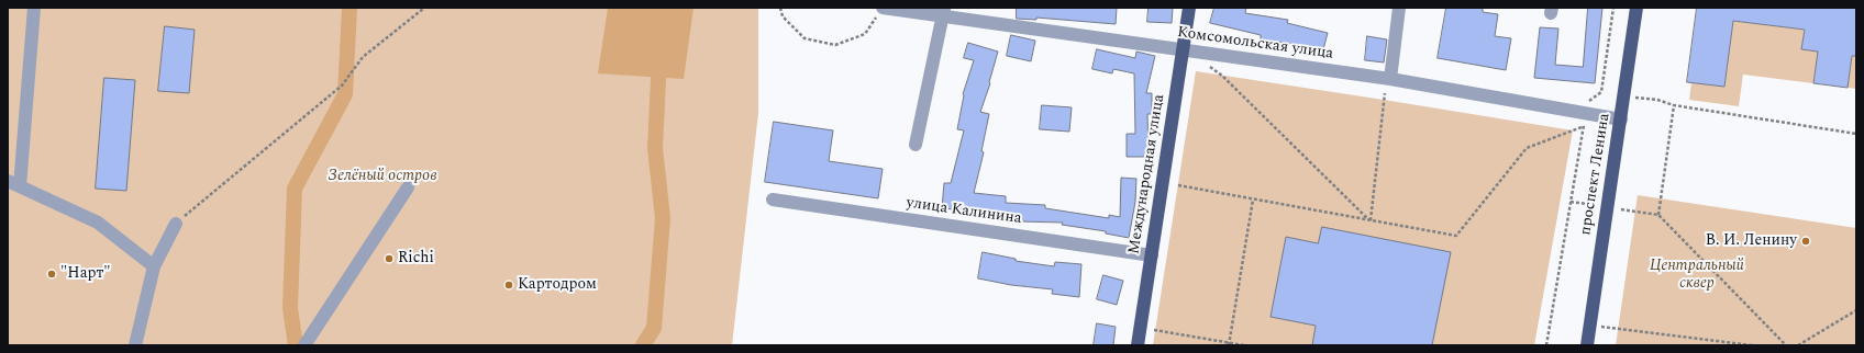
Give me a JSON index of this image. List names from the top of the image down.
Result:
{
  "streets": {
    "main road": ["Международная улица", "проспект Ленина"],
    "street": ["Комсомольская улица", "улица Калинина"]
  },
  "crossings": [
    ["Комсомольская улица", "Международная улица"],
    ["Комсомольская улица", "проспект Ленина"],
    ["Международная улица", "улица Калинина"]
  ],
  "parks": ["Зелёный остров", "Центральный сквер"],
  "places": [
    "В. И. Ленину",
    "Richi",
    "\"Нарт\"",
    "Картодром"
  ]
}
